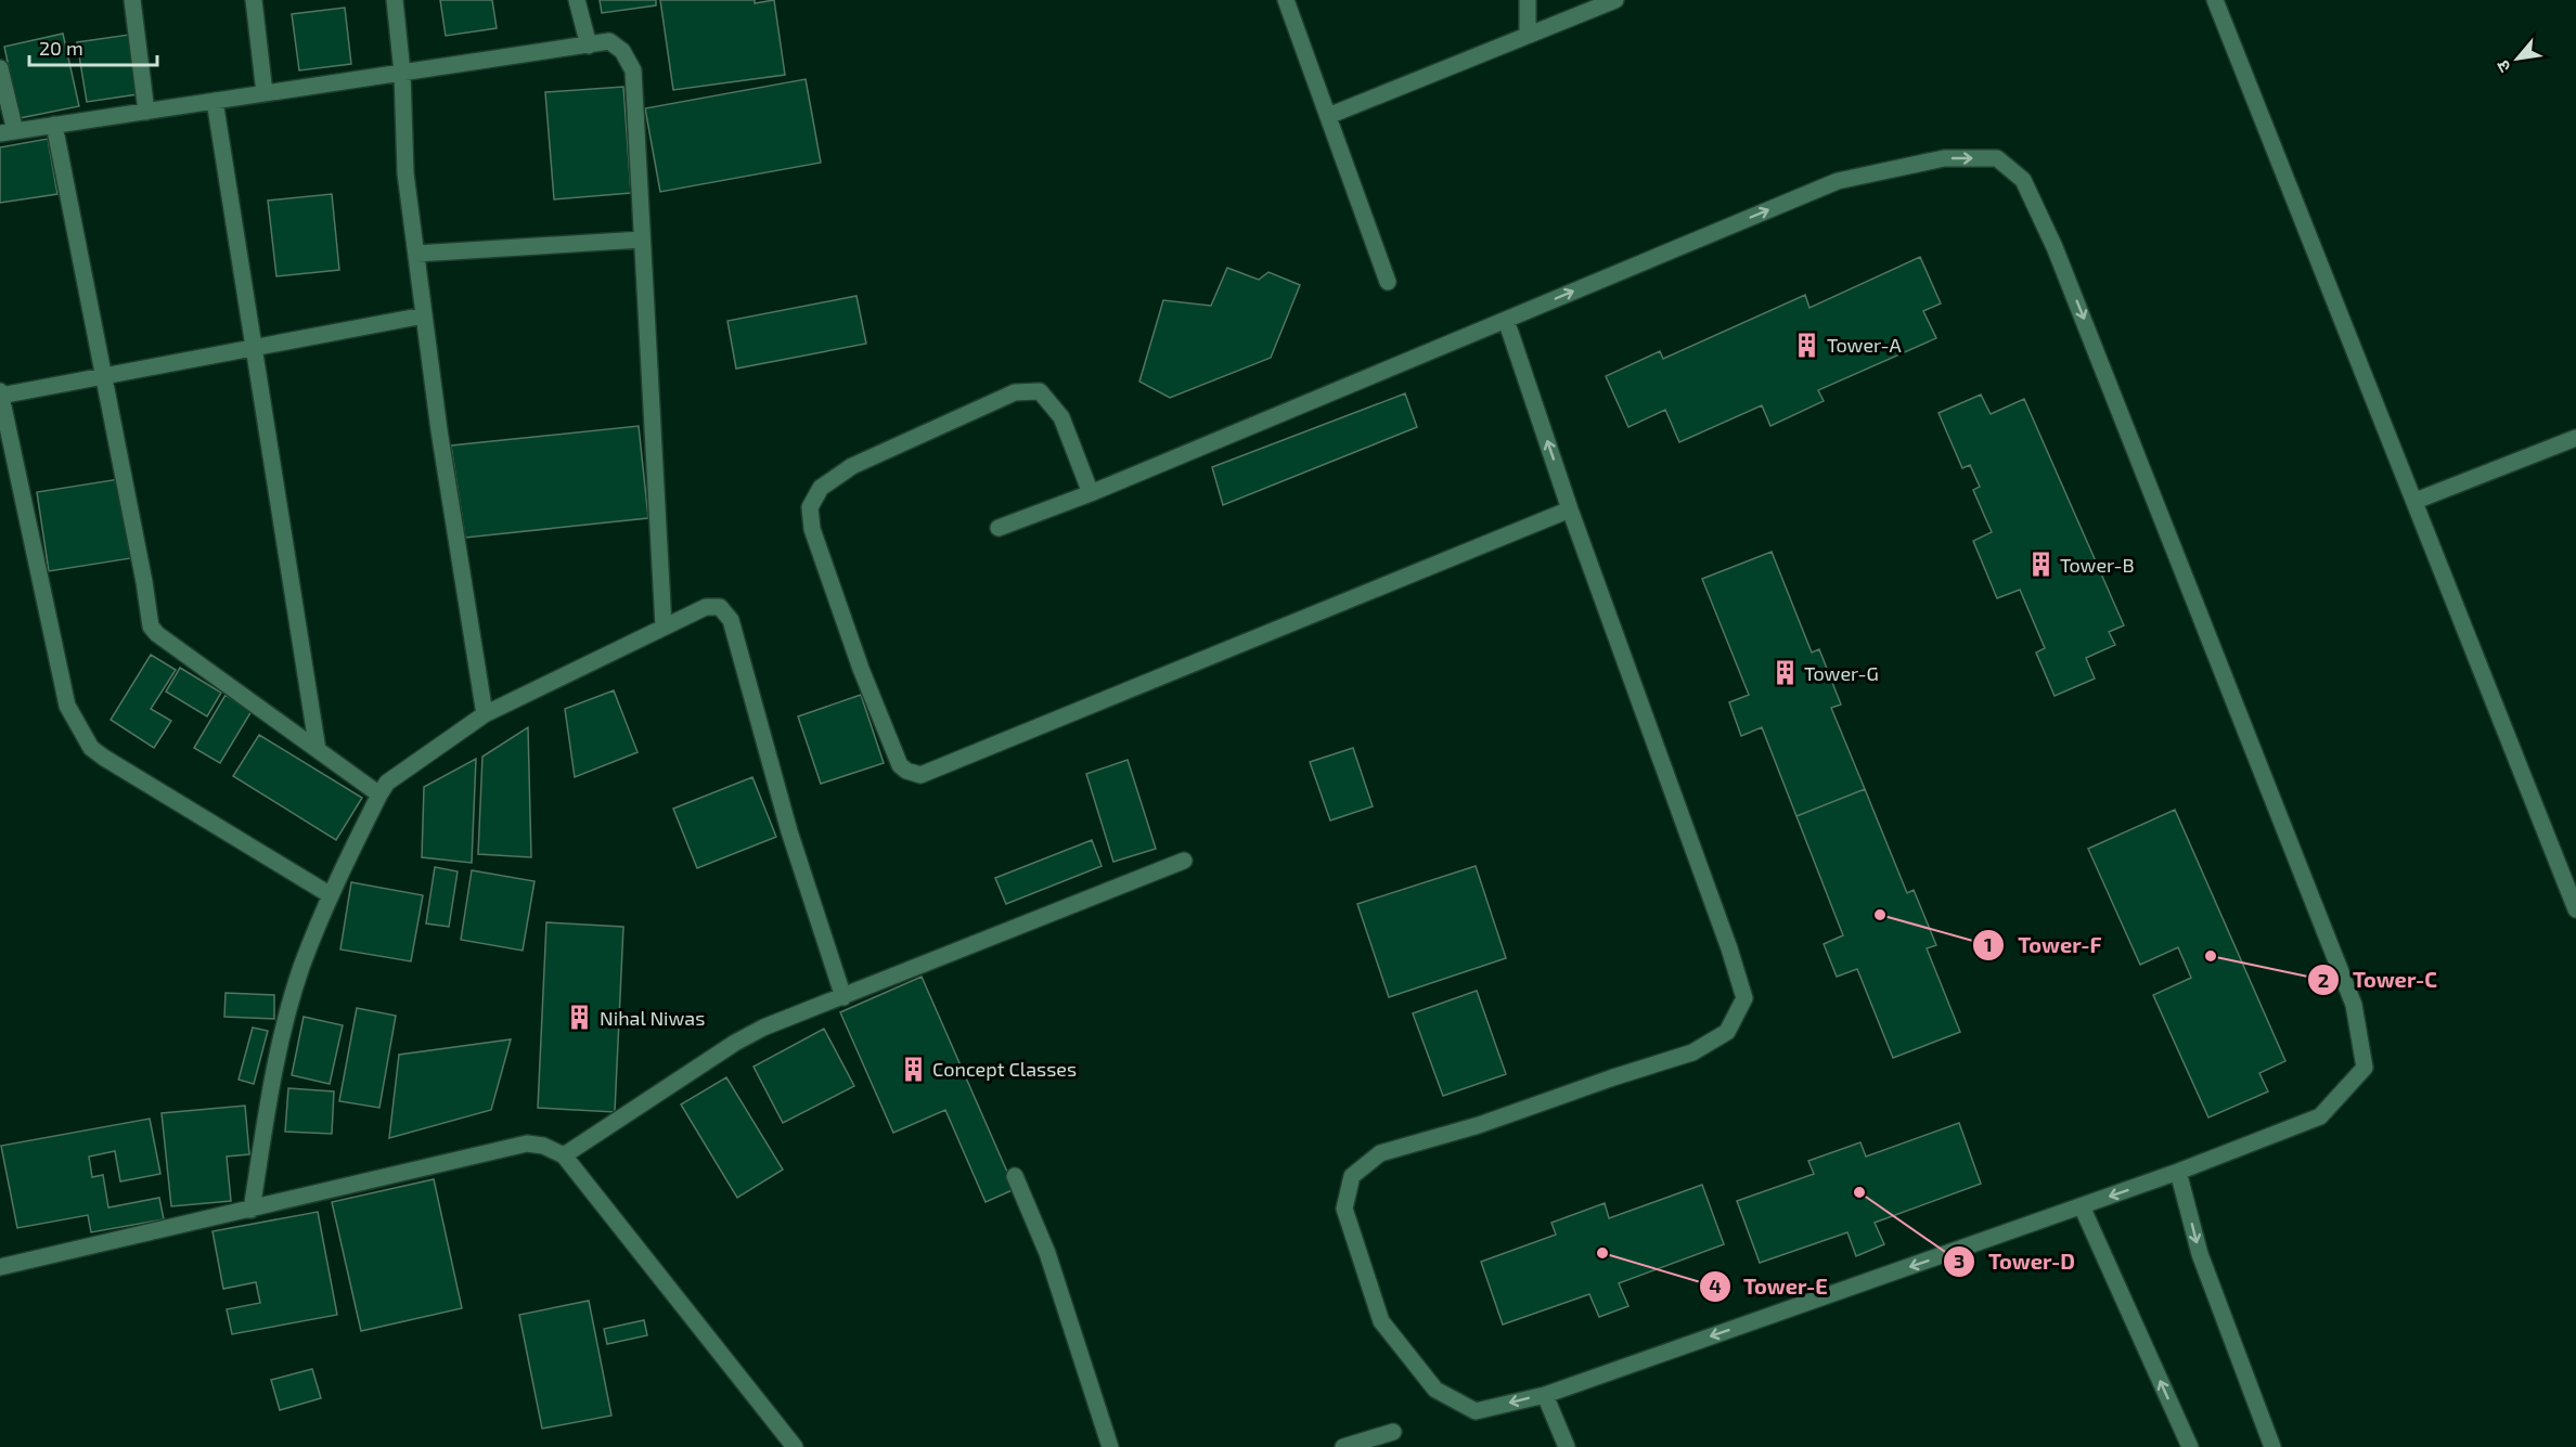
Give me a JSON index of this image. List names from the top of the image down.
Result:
{
  "places": {
    "building": [
      "Tower-A",
      "Tower-B",
      "Tower-G",
      "Nihal Niwas",
      "Concept Classes"
    ],
    "other": [
      "Tower-F",
      "Tower-C",
      "Tower-D",
      "Tower-E"
    ]
  },
  "scale_bar": "20 m",
  "north": "bottom left"
}
